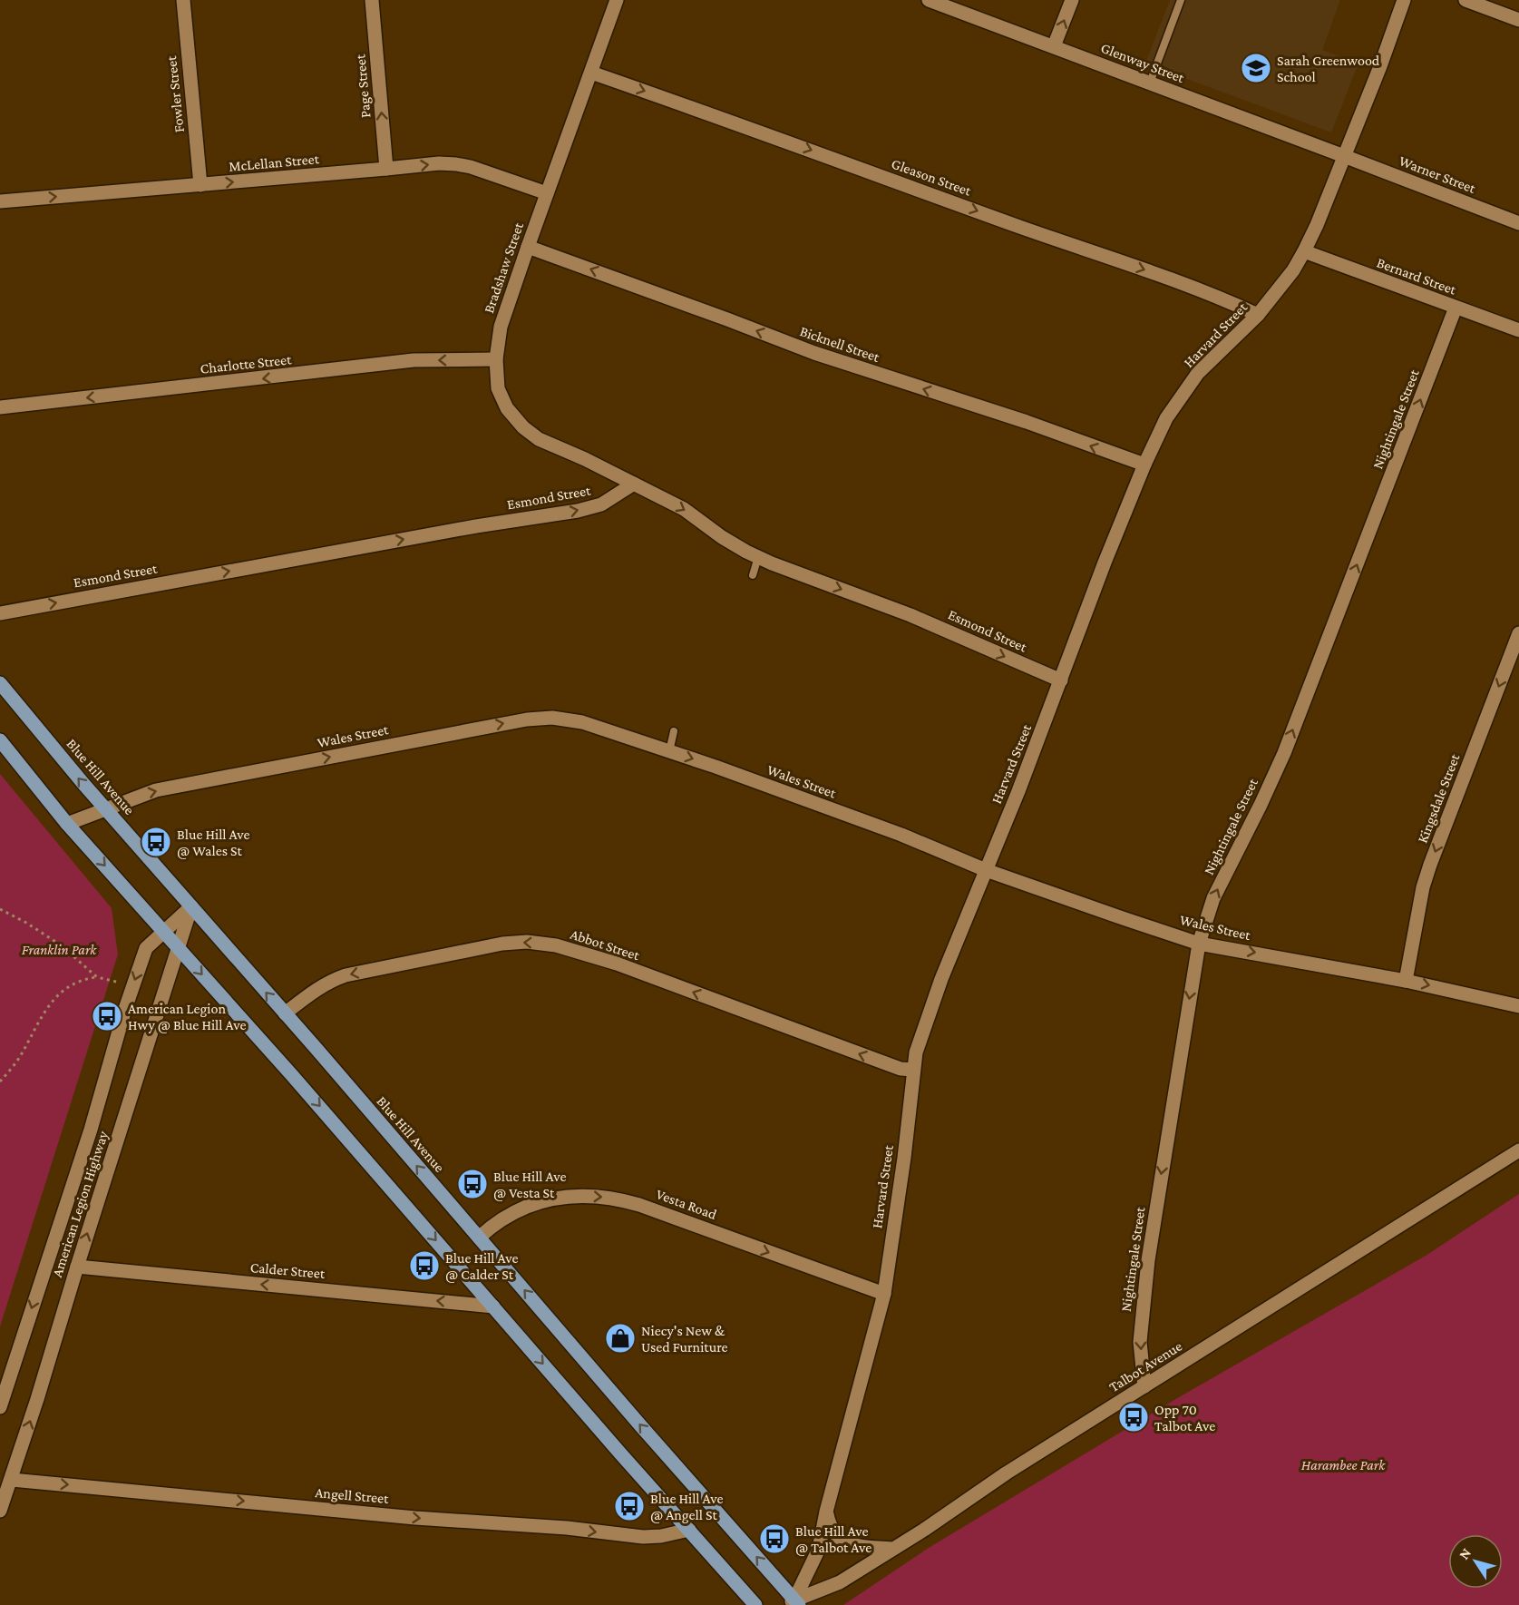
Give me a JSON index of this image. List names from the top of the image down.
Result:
{
  "streets": {
    "main road": ["Blue Hill Avenue"],
    "street": [
      "Glenway Street",
      "Page Street",
      "Fowler Street",
      "McLellan Street",
      "Warner Street",
      "Gleason Street",
      "Bradshaw Street",
      "Bernard Street",
      "Harvard Street",
      "Bicknell Street",
      "Charlotte Street",
      "Nightingale Street",
      "Esmond Street",
      "Wales Street",
      "Kingsdale Street",
      "Abbot Street",
      "American Legion Highway",
      "Vesta Road",
      "Calder Street",
      "Talbot Avenue",
      "Angell Street"
    ]
  },
  "crossings": [
    ["Glenway Street", "Warner Street"],
    ["Glenway Street", "Harvard Street"],
    ["Page Street", "McLellan Street"],
    ["Fowler Street", "McLellan Street"],
    ["McLellan Street", "Bradshaw Street"],
    ["Warner Street", "Harvard Street"],
    ["Gleason Street", "Bradshaw Street"],
    ["Gleason Street", "Harvard Street"],
    ["Bradshaw Street", "Bicknell Street"],
    ["Bradshaw Street", "Charlotte Street"],
    ["Bradshaw Street", "Esmond Street"],
    ["Bernard Street", "Harvard Street"],
    ["Bernard Street", "Nightingale Street"],
    ["Harvard Street", "Bicknell Street"],
    ["Harvard Street", "Esmond Street"],
    ["Harvard Street", "Wales Street"],
    ["Harvard Street", "Blue Hill Avenue"],
    ["Harvard Street", "Abbot Street"],
    ["Harvard Street", "Vesta Road"],
    ["Harvard Street", "Talbot Avenue"],
    ["Nightingale Street", "Wales Street"],
    ["Nightingale Street", "Talbot Avenue"],
    ["Wales Street", "Blue Hill Avenue"],
    ["Wales Street", "Kingsdale Street"],
    ["Blue Hill Avenue", "Abbot Street"],
    ["Blue Hill Avenue", "American Legion Highway"],
    ["Blue Hill Avenue", "Vesta Road"],
    ["Blue Hill Avenue", "Talbot Avenue"],
    ["American Legion Highway", "Calder Street"],
    ["American Legion Highway", "Angell Street"]
  ],
  "one_way": [
    "Page Street",
    "McLellan Street",
    "Gleason Street",
    "Bicknell Street",
    "Charlotte Street",
    "Esmond Street",
    "Wales Street",
    "Kingsdale Street",
    "Abbot Street",
    "Vesta Road",
    "Calder Street",
    "Angell Street"
  ],
  "parks": ["Franklin Park", "Harambee Park"],
  "places": {
    "school or university": ["Sarah Greenwood School"],
    "bus stop": [
      "Blue Hill Ave @ Wales St",
      "American Legion Hwy @ Blue Hill Ave",
      "Blue Hill Ave @ Vesta St",
      "Blue Hill Ave @ Calder St",
      "Opp 70 Talbot Ave",
      "Blue Hill Ave @ Angell St",
      "Blue Hill Ave @ Talbot Ave"
    ],
    "shop": ["Niecy's New & Used Furniture"]
  },
  "north": "top left"
}
